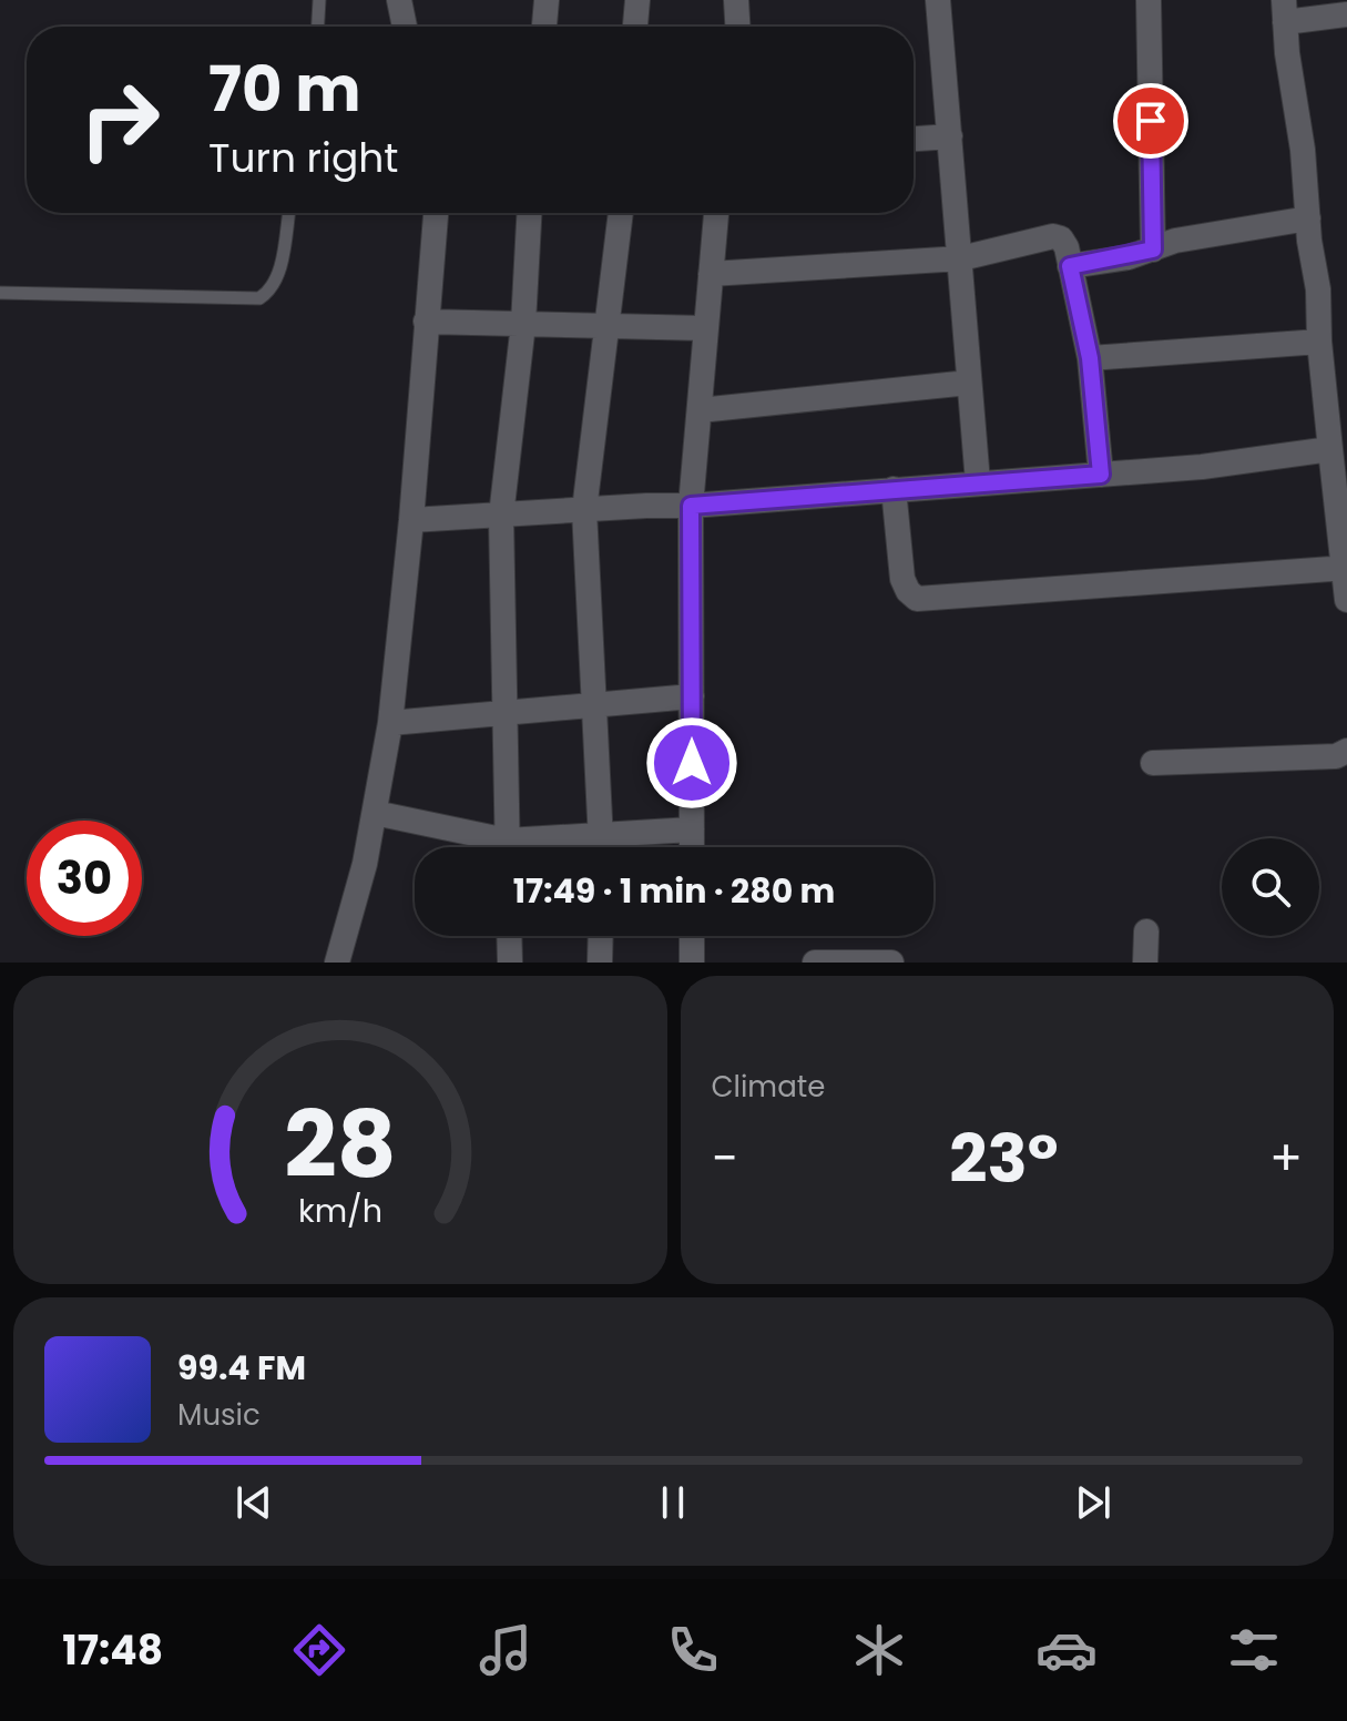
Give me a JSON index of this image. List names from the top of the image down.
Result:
{
  "page": {
    "turn": ["70 m", "Turn right"],
    "limit": "30",
    "trip": "17:49 · 1 min · 280 m",
    "tile": "Climate",
    "heat": ["−", "23°", "+"],
    "song": ["99.4 FM", "Music"],
    "tabs": "17:48",
    "gauge": ["28", "km/h"]
  }
}
